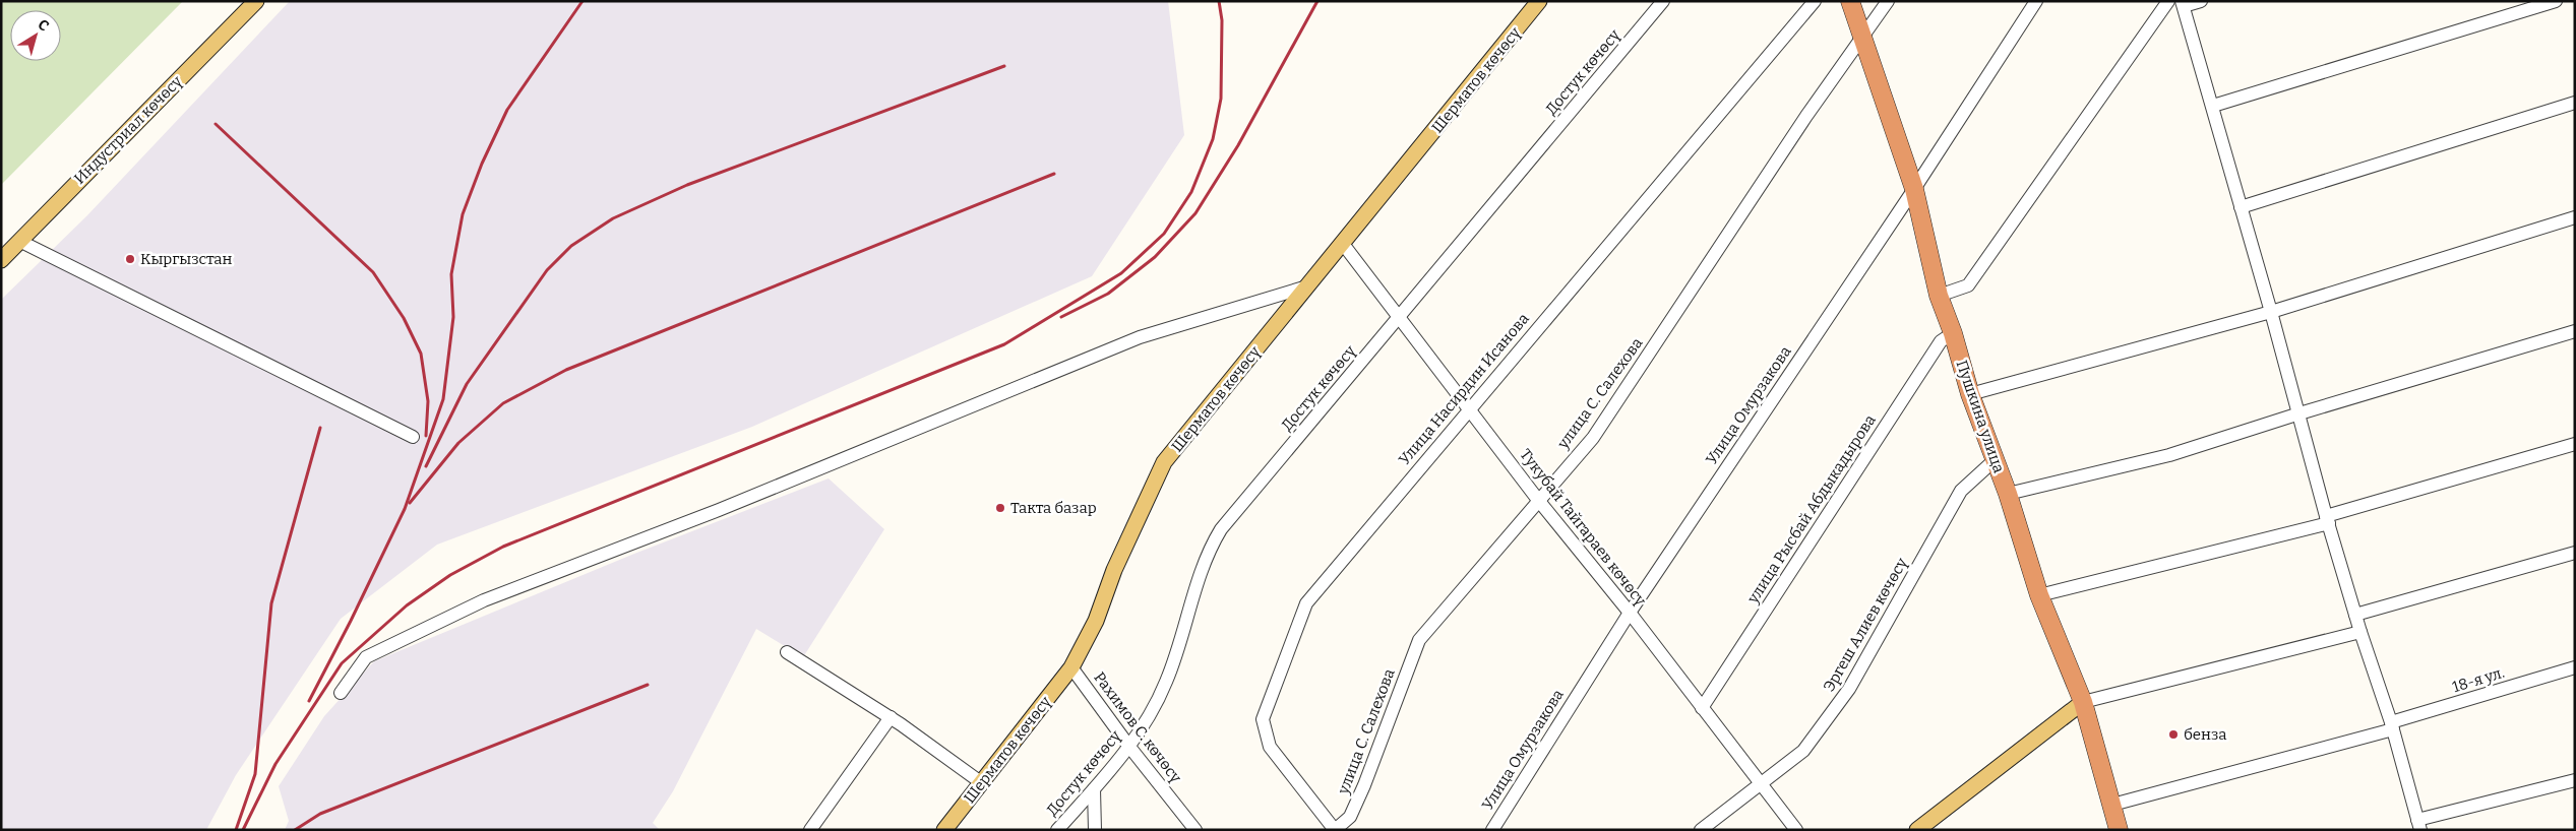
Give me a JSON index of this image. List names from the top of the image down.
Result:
{
  "streets": {
    "highway": ["Пушкина улица"],
    "main road": ["Шерматов көчөсү", "Индустриал көчөсү"],
    "street": [
      "Достук көчөсү",
      "Улица Насирдин Исанова",
      "улица С. Салехова",
      "Улица Омурзакова",
      "улица Рысбай Абдыкадырова",
      "Тукубай Тайгараев көчөсү",
      "Эргеш Алиев көчөсү",
      "18-я ул.",
      "Рахимов С. көчөсү"
    ]
  },
  "crossings": [
    ["Достук көчөсү", "Тукубай Тайгараев көчөсү"],
    ["Достук көчөсү", "Рахимов С. көчөсү"],
    ["Шерматов көчөсү", "Тукубай Тайгараев көчөсү"],
    ["Шерматов көчөсү", "Рахимов С. көчөсү"],
    ["Улица Насирдин Исанова", "улица С. Салехова"],
    ["Улица Насирдин Исанова", "Тукубай Тайгараев көчөсү"],
    ["улица С. Салехова", "Пушкина улица"],
    ["улица С. Салехова", "Тукубай Тайгараев көчөсү"],
    ["Улица Омурзакова", "Пушкина улица"],
    ["Улица Омурзакова", "Тукубай Тайгараев көчөсү"],
    ["Пушкина улица", "улица Рысбай Абдыкадырова"],
    ["Пушкина улица", "Эргеш Алиев көчөсү"],
    ["Пушкина улица", "18-я ул."],
    ["улица Рысбай Абдыкадырова", "Тукубай Тайгараев көчөсү"],
    ["Тукубай Тайгараев көчөсү", "Эргеш Алиев көчөсү"]
  ],
  "places": ["Кыргызстан", "Такта базар", "бенза"],
  "north": "top right"
}
